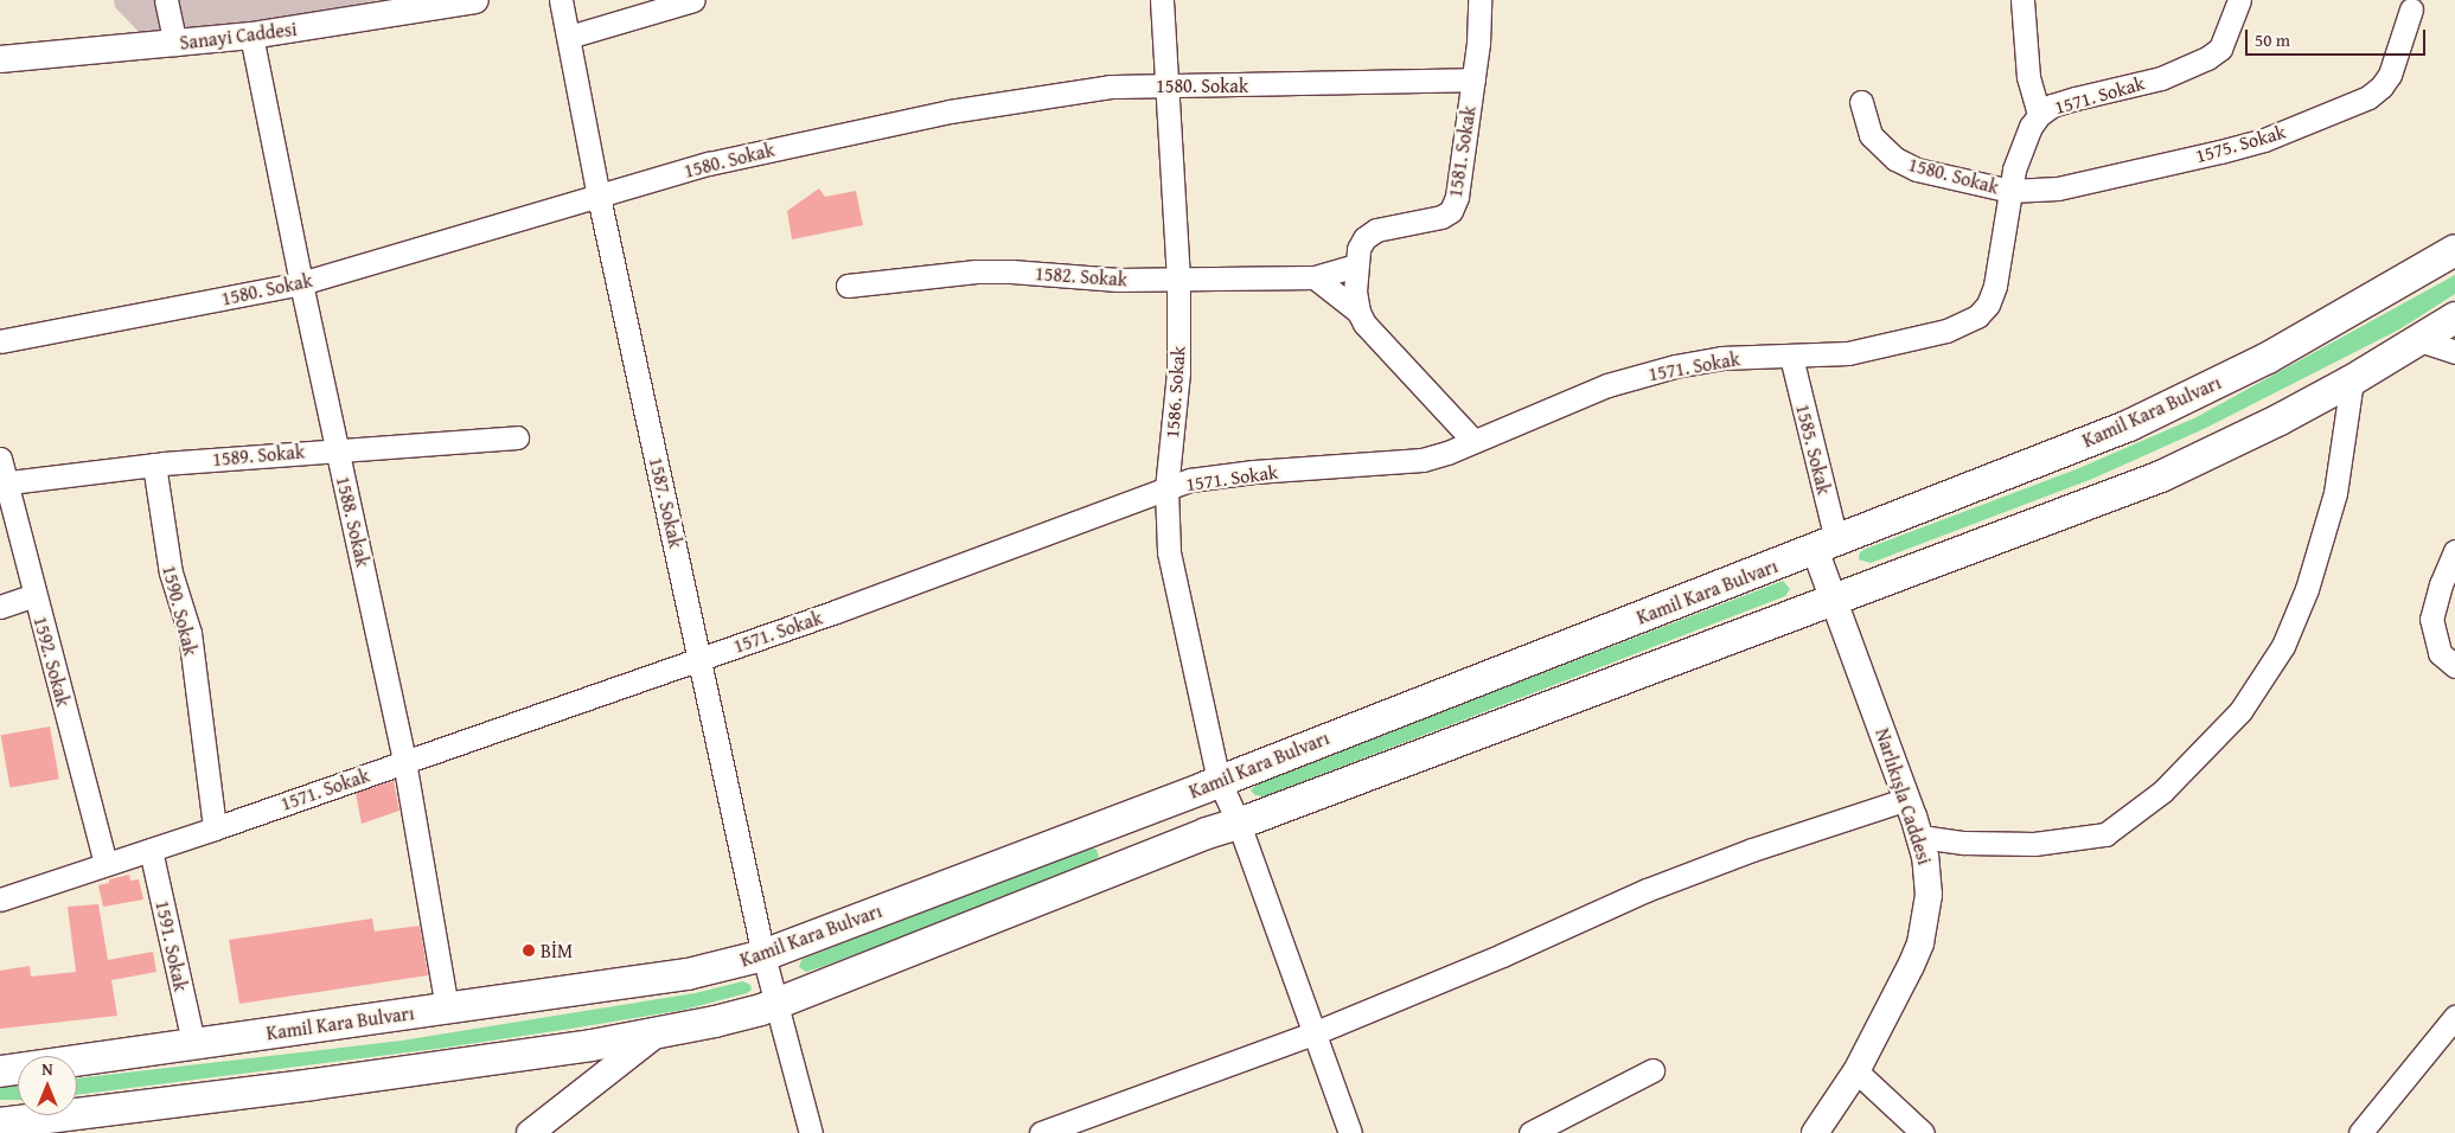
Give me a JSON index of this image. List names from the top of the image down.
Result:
{
  "streets": {
    "main road": ["Kamil Kara Bulvarı"],
    "street": [
      "Sanayi Caddesi",
      "1580. Sokak",
      "1571. Sokak",
      "1575. Sokak",
      "1581. Sokak",
      "1582. Sokak",
      "1586. Sokak",
      "1585. Sokak",
      "1589. Sokak",
      "1587. Sokak",
      "1588. Sokak",
      "1590. Sokak",
      "1592. Sokak",
      "Narlıkışla Caddesi",
      "1591. Sokak"
    ]
  },
  "crossings": [
    ["Sanayi Caddesi", "1588. Sokak"],
    ["1580. Sokak", "1571. Sokak"],
    ["1580. Sokak", "1575. Sokak"],
    ["1580. Sokak", "1581. Sokak"],
    ["1580. Sokak", "1586. Sokak"],
    ["1580. Sokak", "1587. Sokak"],
    ["1580. Sokak", "1588. Sokak"],
    ["1571. Sokak", "1575. Sokak"],
    ["1571. Sokak", "1586. Sokak"],
    ["1571. Sokak", "1585. Sokak"],
    ["1571. Sokak", "1587. Sokak"],
    ["1571. Sokak", "1588. Sokak"],
    ["1571. Sokak", "1590. Sokak"],
    ["1571. Sokak", "1592. Sokak"],
    ["1571. Sokak", "1591. Sokak"],
    ["1581. Sokak", "1582. Sokak"],
    ["1582. Sokak", "1586. Sokak"],
    ["1586. Sokak", "Kamil Kara Bulvarı"],
    ["Kamil Kara Bulvarı", "1585. Sokak"],
    ["Kamil Kara Bulvarı", "1587. Sokak"],
    ["Kamil Kara Bulvarı", "1588. Sokak"],
    ["Kamil Kara Bulvarı", "Narlıkışla Caddesi"],
    ["Kamil Kara Bulvarı", "1591. Sokak"],
    ["1585. Sokak", "Narlıkışla Caddesi"],
    ["1589. Sokak", "1588. Sokak"],
    ["1589. Sokak", "1590. Sokak"],
    ["1589. Sokak", "1592. Sokak"]
  ],
  "places": ["BİM"],
  "scale_bar": "50 m",
  "north": "top"
}
